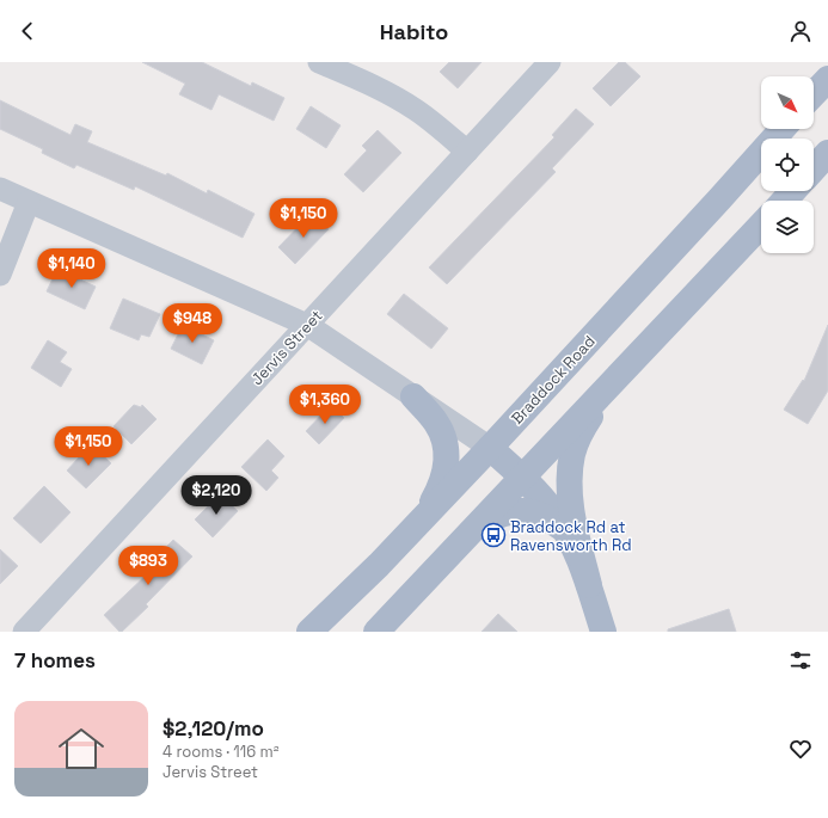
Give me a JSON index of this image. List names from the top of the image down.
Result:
{
  "streets": {
    "main road": ["Braddock Road"],
    "street": ["Jervis Street"]
  },
  "places": {
    "bus stop": ["Braddock Rd at Ravensworth Rd"]
  },
  "north": "bottom right",
  "page": {
    "header": "Habito",
    "price": [
      "$1,150",
      "$1,140",
      "$948",
      "$1,360",
      "$1,150",
      "$2,120",
      "$893"
    ],
    "heading": "7 homes",
    "list": [
      {
        "name": "$2,120/mo",
        "note": "4 rooms · 116 m² · Jervis Street"
      }
    ]
  }
}
